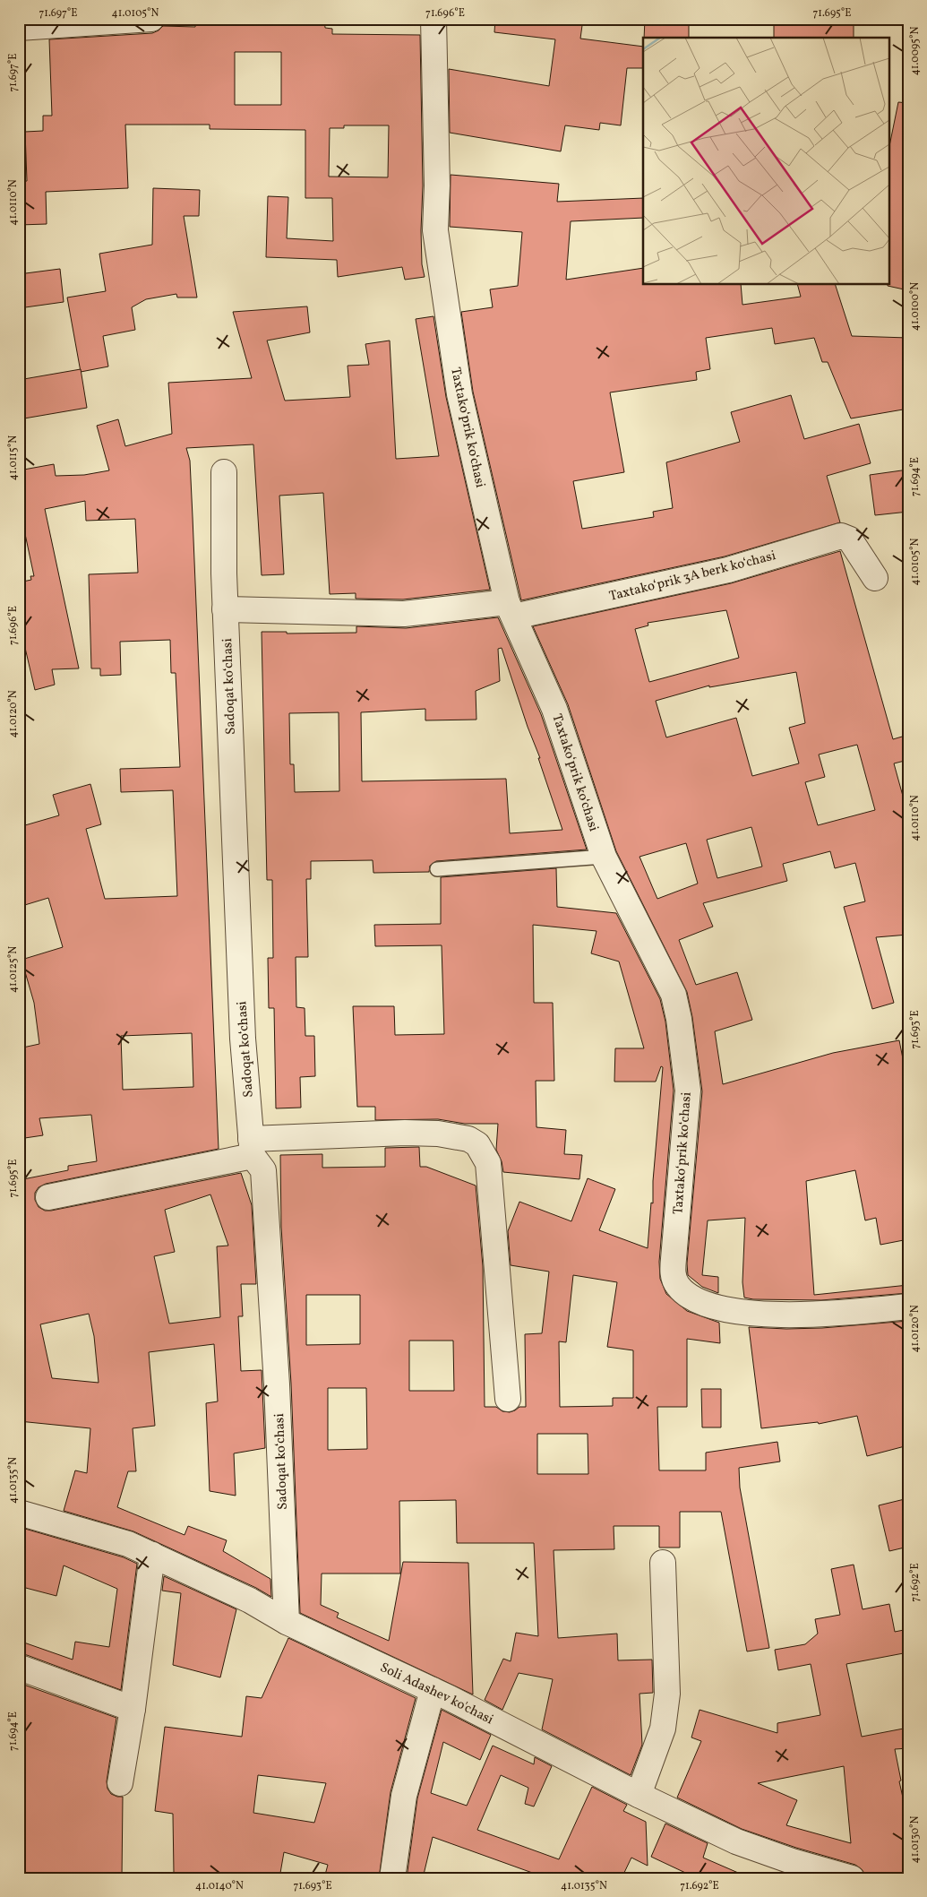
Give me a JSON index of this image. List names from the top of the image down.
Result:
{
  "streets": {
    "street": [
      "Taxtakoʻprik koʻchasi",
      "Taxtakoʻprik 3A berk koʻchasi",
      "Sadoqat koʻchasi",
      "Soli Adashev ko'chasi"
    ]
  },
  "crossings": [
    ["Taxtakoʻprik koʻchasi", "Taxtakoʻprik 3A berk koʻchasi"],
    ["Taxtakoʻprik 3A berk koʻchasi", "Sadoqat koʻchasi"],
    ["Sadoqat koʻchasi", "Soli Adashev ko'chasi"]
  ],
  "coordinates": [
    "71.697°E",
    "41.0105°N",
    "71.696°E",
    "71.695°E",
    "41.0095°N",
    "41.0110°N",
    "41.0100°N",
    "41.0115°N",
    "71.694°E",
    "41.0120°N",
    "41.0125°N",
    "71.693°E",
    "41.0135°N",
    "71.692°E",
    "41.0130°N",
    "41.0140°N"
  ]
}
